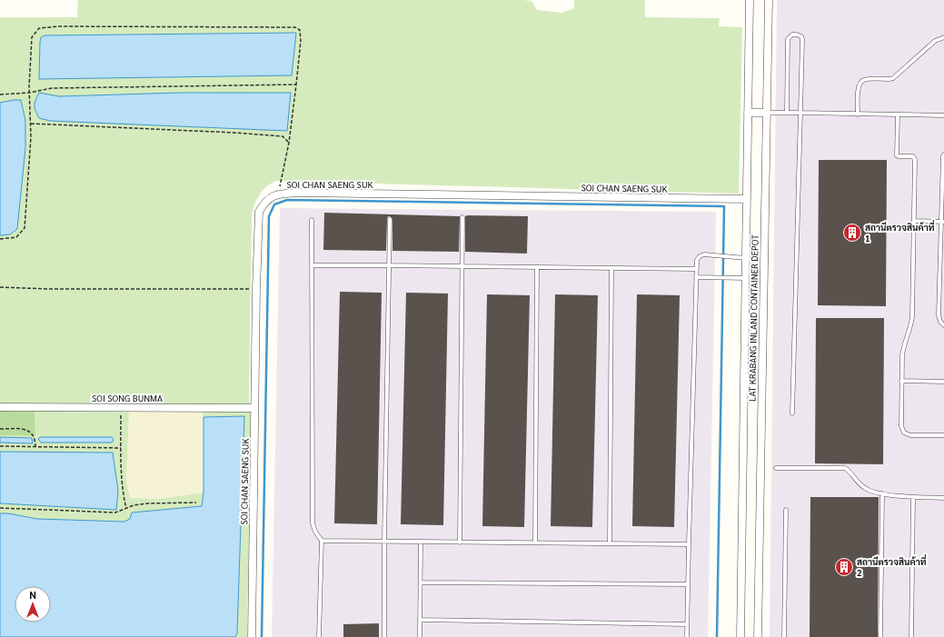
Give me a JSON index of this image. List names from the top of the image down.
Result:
{
  "streets": {
    "street": ["SOI CHAN SAENG SUK", "LAT KRABANG INLAND CONTAINER DEPOT", "SOI SONG BUNMA"]
  },
  "crossings": [
    ["SOI CHAN SAENG SUK", "LAT KRABANG INLAND CONTAINER DEPOT"],
    ["SOI CHAN SAENG SUK", "SOI SONG BUNMA"]
  ],
  "places": {
    "building": ["สถานีตรวจสินค้าที่ 1", "สถานีตรวจสินค้าที่ 2"]
  },
  "north": "top"
}
